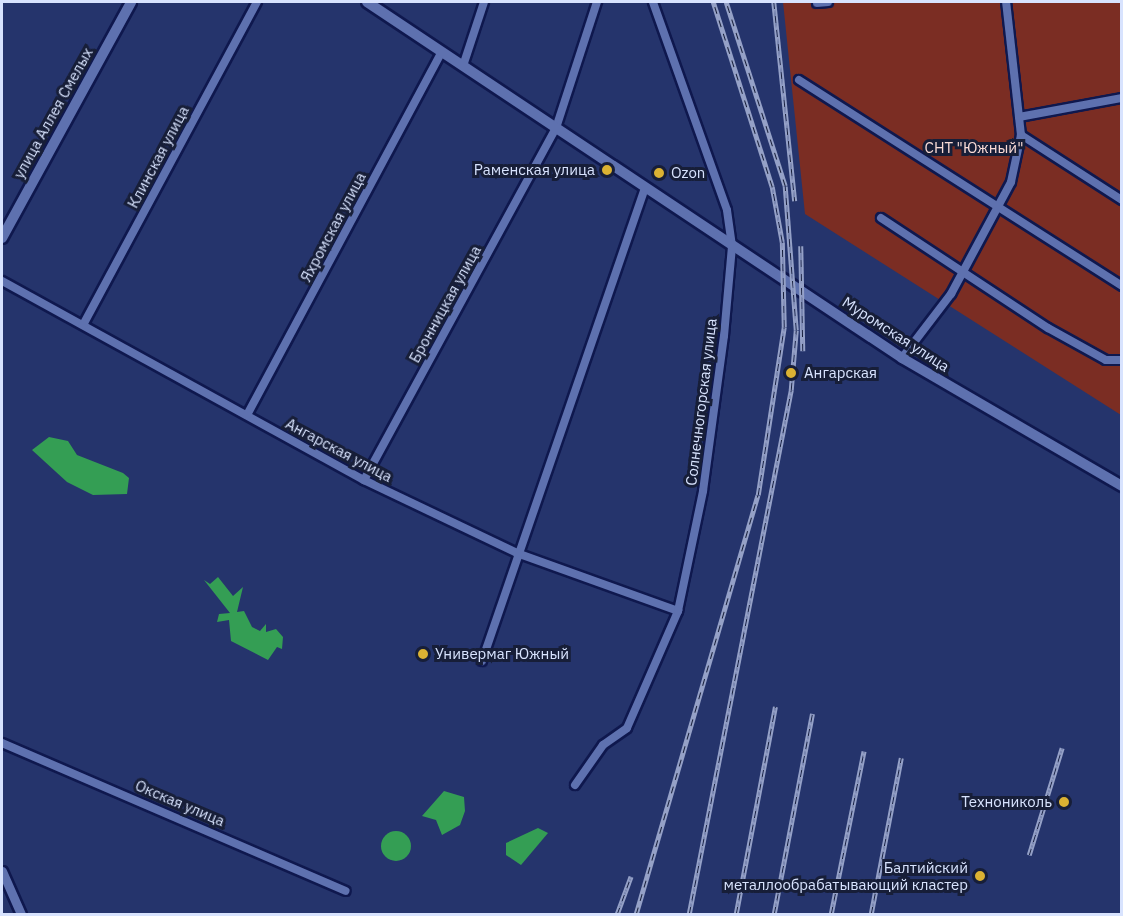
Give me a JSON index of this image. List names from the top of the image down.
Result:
{
  "streets": {
    "main road": ["улица Аллея Смелых", "Муромская улица"],
    "street": [
      "Клинская улица",
      "Яхромская улица",
      "Бронницкая улица",
      "Солнечногорская улица",
      "Ангарская улица",
      "Окская улица"
    ]
  },
  "crossings": [
    ["Клинская улица", "Ангарская улица"],
    ["Яхромская улица", "Ангарская улица"],
    ["Бронницкая улица", "Ангарская улица"],
    ["Муромская улица", "Солнечногорская улица"],
    ["Солнечногорская улица", "Ангарская улица"]
  ],
  "parks": ["СНТ \"Южный\""],
  "places": [
    "Раменская улица",
    "Ozon",
    "Ангарская",
    "Универмаг Южный",
    "Технониколь",
    "Балтийский металлообрабатывающий кластер"
  ]
}
